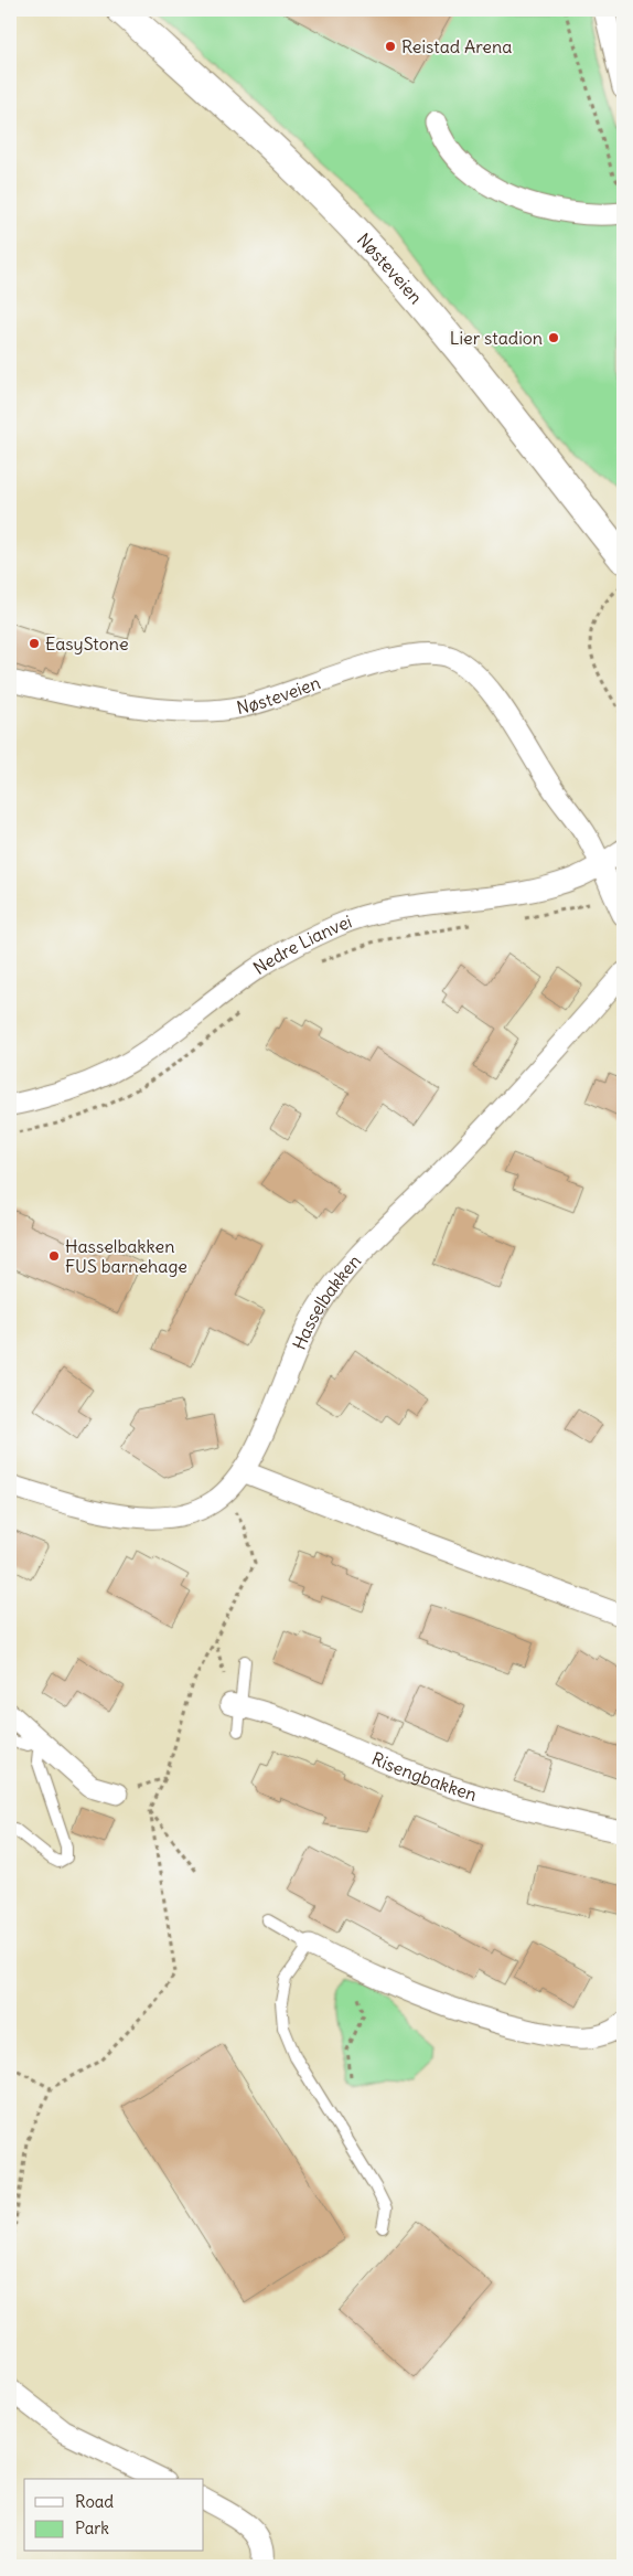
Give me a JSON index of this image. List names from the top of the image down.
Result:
{
  "streets": {
    "main road": ["Nøsteveien"],
    "street": ["Nedre Lianvei", "Hasselbakken", "Risengbakken"]
  },
  "crossings": [
    ["Nøsteveien", "Nedre Lianvei"]
  ],
  "places": [
    "Reistad Arena",
    "Lier stadion",
    "EasyStone",
    "Hasselbakken FUS barnehage"
  ],
  "legend": ["Road", "Park"]
}
